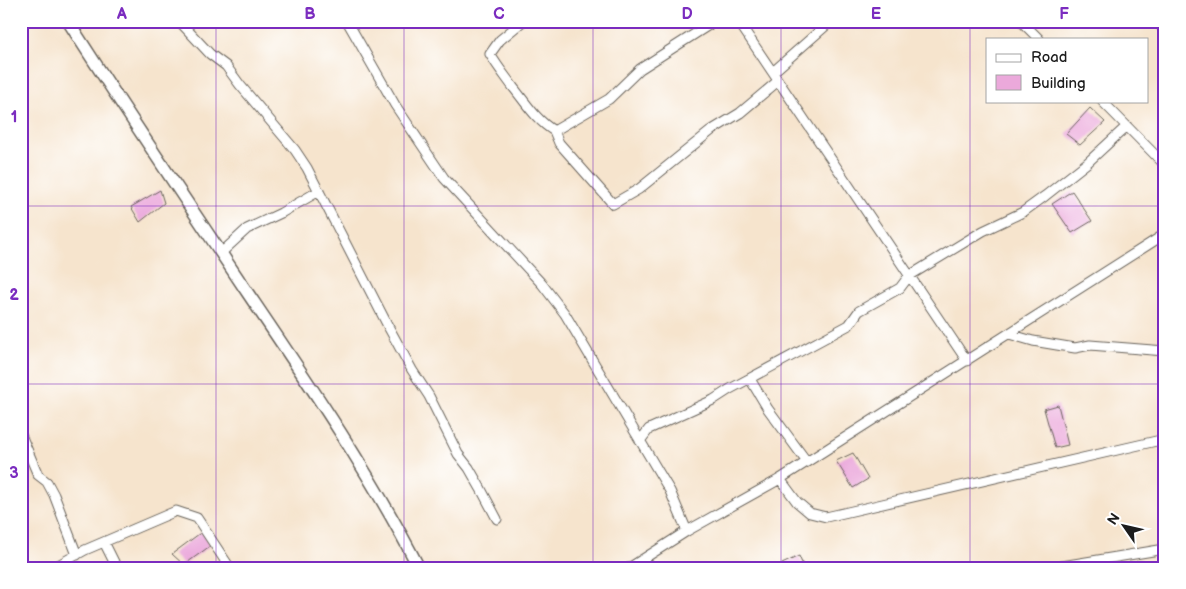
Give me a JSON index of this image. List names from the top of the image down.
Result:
{
  "legend": ["Road", "Building"],
  "north": "top left",
  "grid": {
    "columns": [
      "A",
      "B",
      "C",
      "D",
      "E",
      "F"
    ],
    "rows": ["1", "2", "3"]
  }
}
